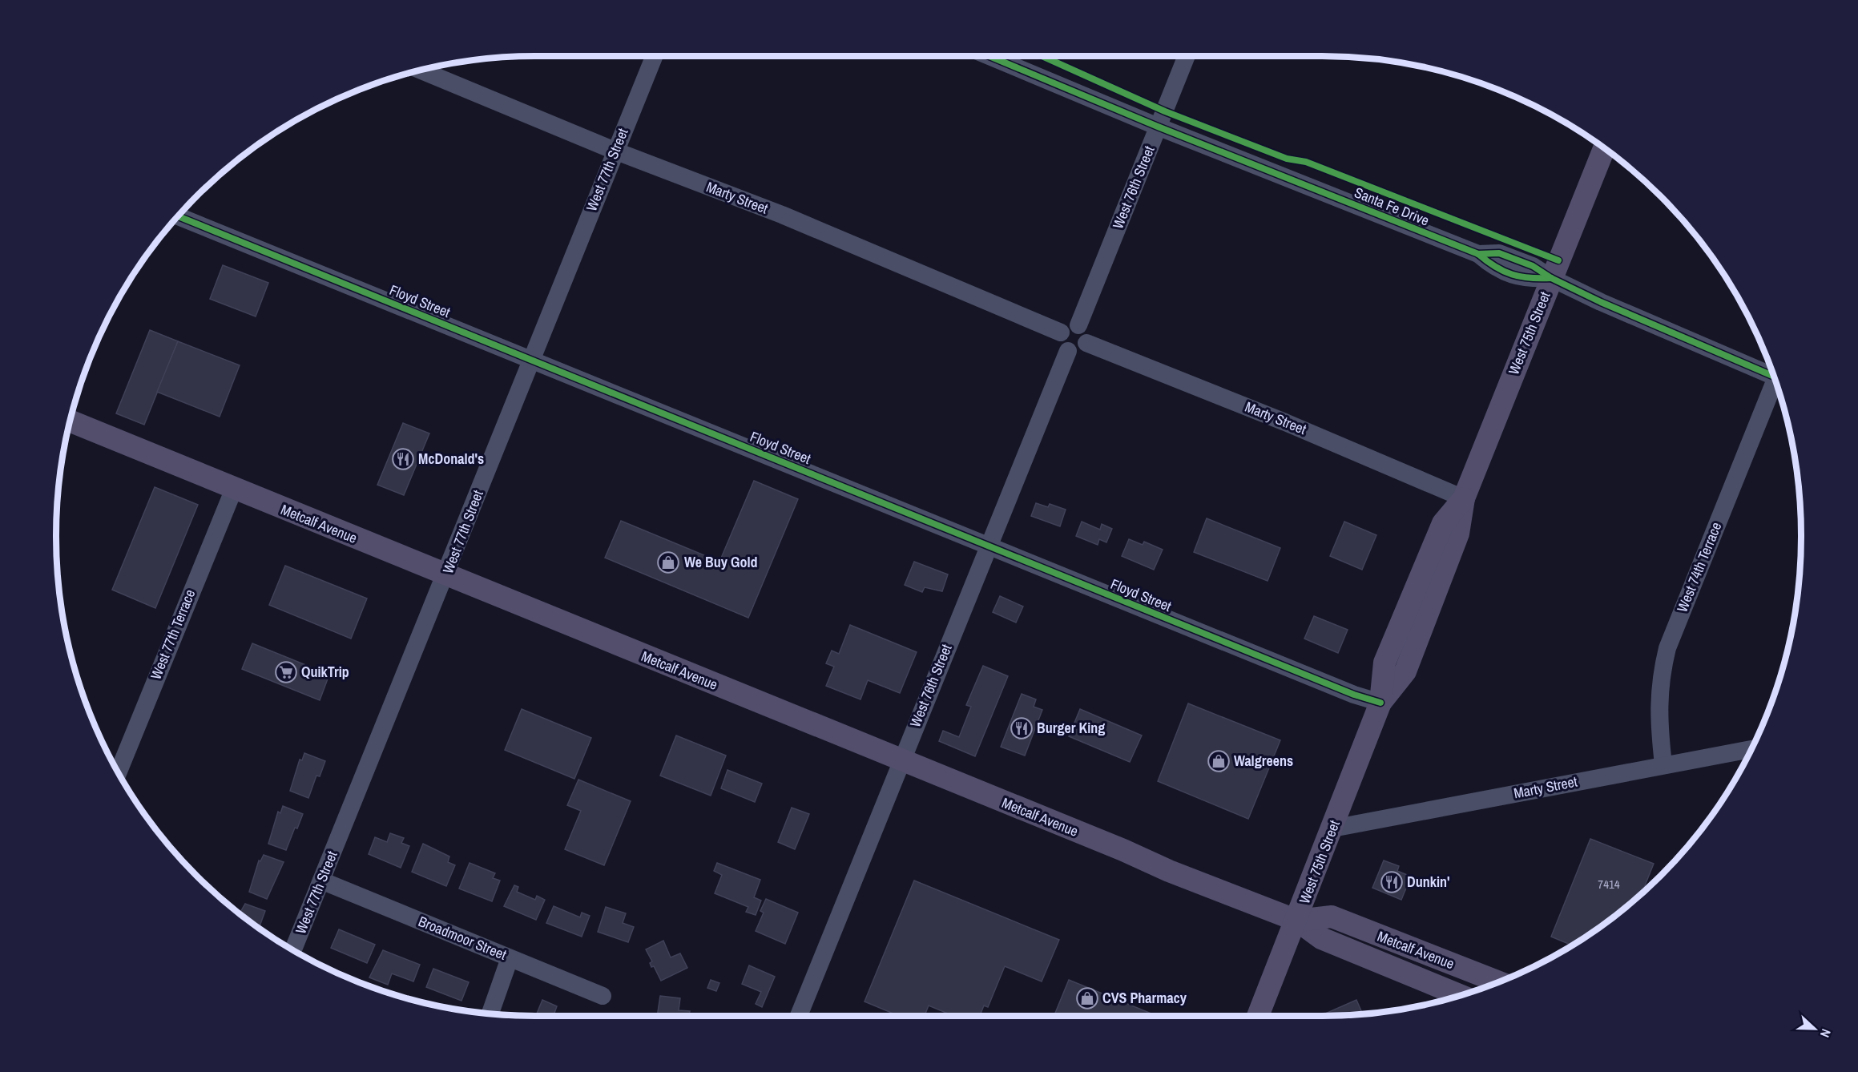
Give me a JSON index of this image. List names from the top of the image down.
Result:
{
  "streets": {
    "main road": ["West 75th Street", "Metcalf Avenue"],
    "street": [
      "West 77th Street",
      "West 76th Street",
      "Marty Street",
      "Santa Fe Drive",
      "Floyd Street",
      "West 74th Terrace",
      "West 77th Terrace",
      "Broadmoor Street"
    ]
  },
  "crossings": [
    ["West 77th Street", "Marty Street"],
    ["West 77th Street", "Floyd Street"],
    ["West 77th Street", "Metcalf Avenue"],
    ["West 77th Street", "Broadmoor Street"],
    ["West 76th Street", "Marty Street"],
    ["West 76th Street", "Santa Fe Drive"],
    ["West 76th Street", "Floyd Street"],
    ["West 76th Street", "Metcalf Avenue"],
    ["Marty Street", "West 75th Street"],
    ["Marty Street", "West 74th Terrace"],
    ["Santa Fe Drive", "West 75th Street"],
    ["Floyd Street", "West 75th Street"],
    ["West 75th Street", "Metcalf Avenue"],
    ["Metcalf Avenue", "West 77th Terrace"]
  ],
  "places": {
    "restaurant": ["McDonald's", "Burger King", "Dunkin'"],
    "shop": ["We Buy Gold", "Walgreens", "CVS Pharmacy"],
    "supermarket": ["QuikTrip"]
  },
  "house_numbers": ["7414"],
  "north": "right"
}
